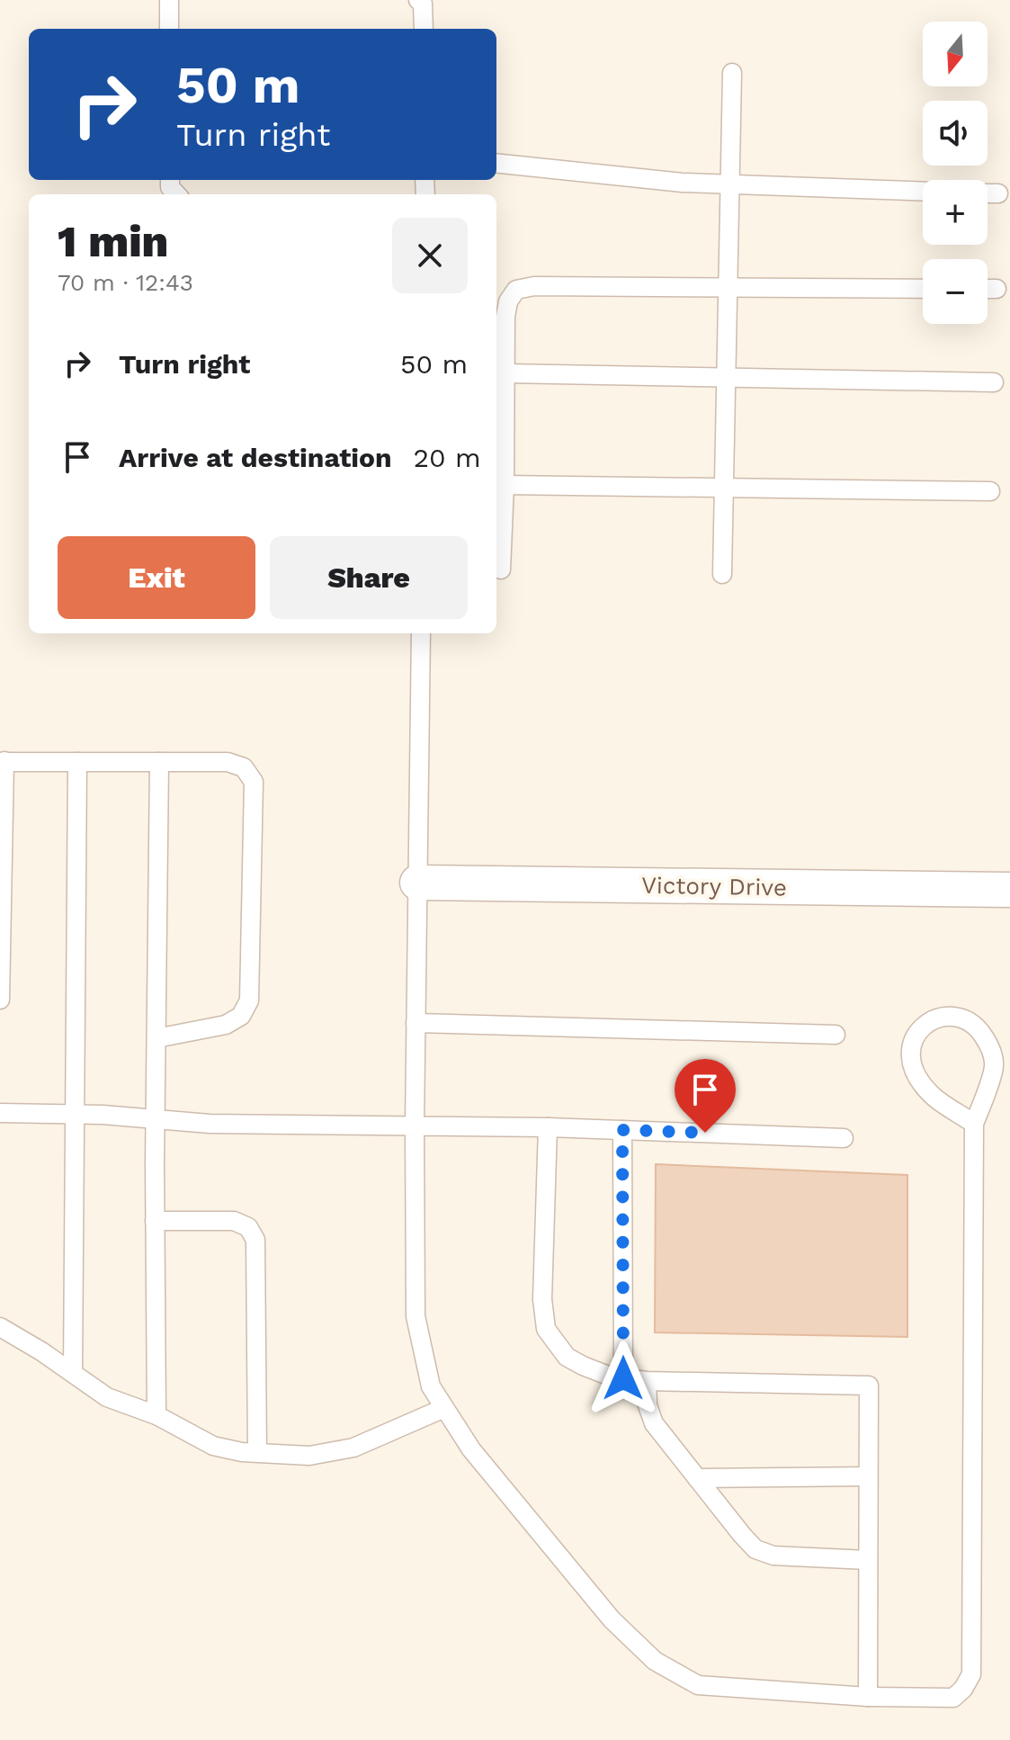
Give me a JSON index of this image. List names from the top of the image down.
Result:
{
  "streets": {
    "street": ["Victory Drive"]
  },
  "north": "bottom",
  "page": {
    "map_buttons": ["+", "−"],
    "turn": ["50 m", "Turn right"],
    "heading": ["1 min", "70 m · 12:43"],
    "list": [
      {
        "name": "Turn right",
        "value": "50 m"
      },
      {
        "name": "Arrive at destination",
        "value": "20 m"
      }
    ],
    "buttons": ["Exit", "Share"]
  }
}
